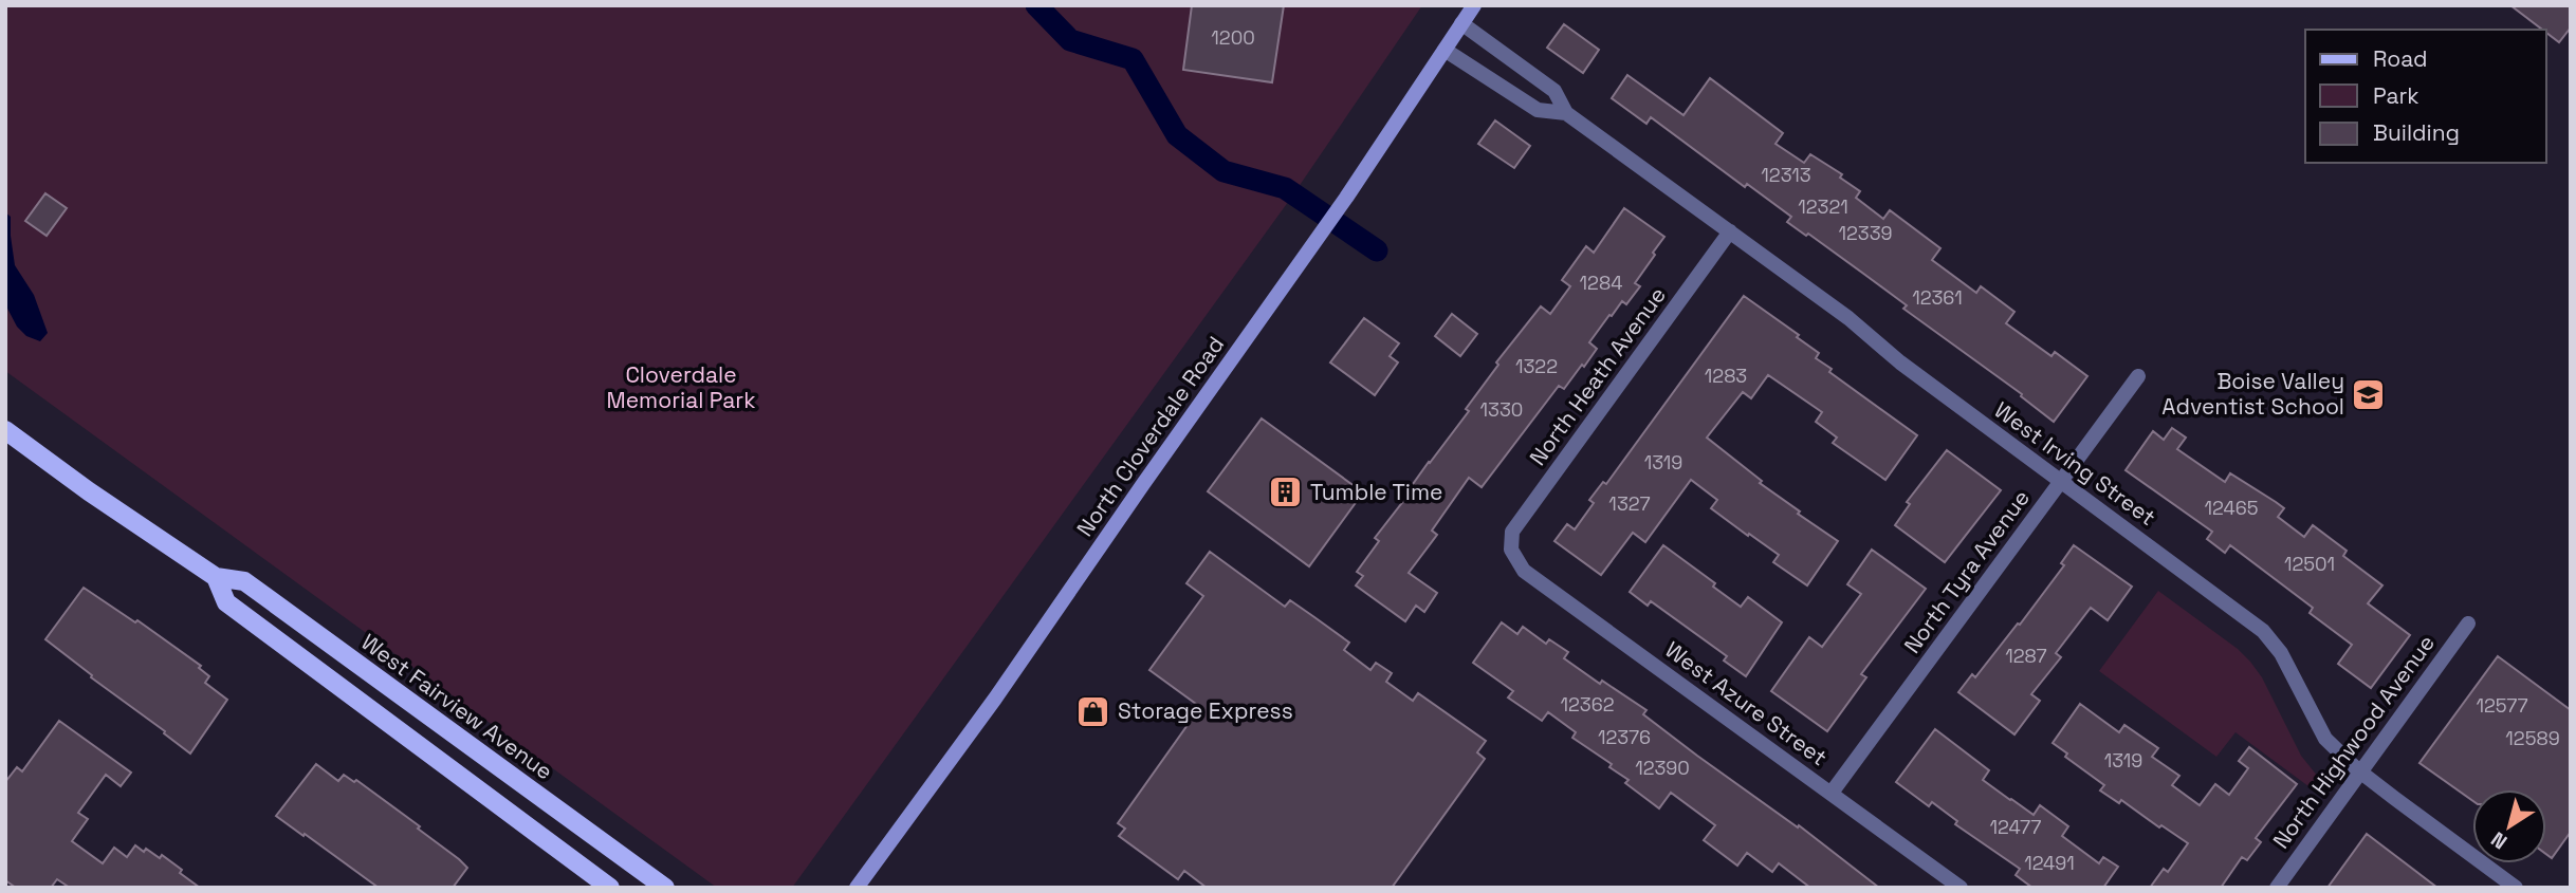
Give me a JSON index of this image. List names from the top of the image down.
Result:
{
  "streets": {
    "main road": ["North Cloverdale Road", "West Fairview Avenue"],
    "street": [
      "North Heath Avenue",
      "West Irving Street",
      "North Tyra Avenue",
      "West Azure Street",
      "North Highwood Avenue"
    ]
  },
  "crossings": [
    ["North Heath Avenue", "West Irving Street"],
    ["North Heath Avenue", "West Azure Street"],
    ["North Cloverdale Road", "West Irving Street"],
    ["West Irving Street", "North Tyra Avenue"],
    ["West Irving Street", "North Highwood Avenue"],
    ["North Tyra Avenue", "West Azure Street"]
  ],
  "parks": ["Cloverdale Memorial Park"],
  "places": {
    "school or university": ["Boise Valley Adventist School"],
    "building": ["Tumble Time"],
    "shop": ["Storage Express"]
  },
  "house_numbers": [
    "1200",
    "12313",
    "12321",
    "12339",
    "1284",
    "12361",
    "1322",
    "1283",
    "1330",
    "1319",
    "1327",
    "12465",
    "12501",
    "1287",
    "12362",
    "12577",
    "12376",
    "12589",
    "1319",
    "12390",
    "12477",
    "12491"
  ],
  "legend": ["Road", "Park", "Building"],
  "north": "bottom left"
}
